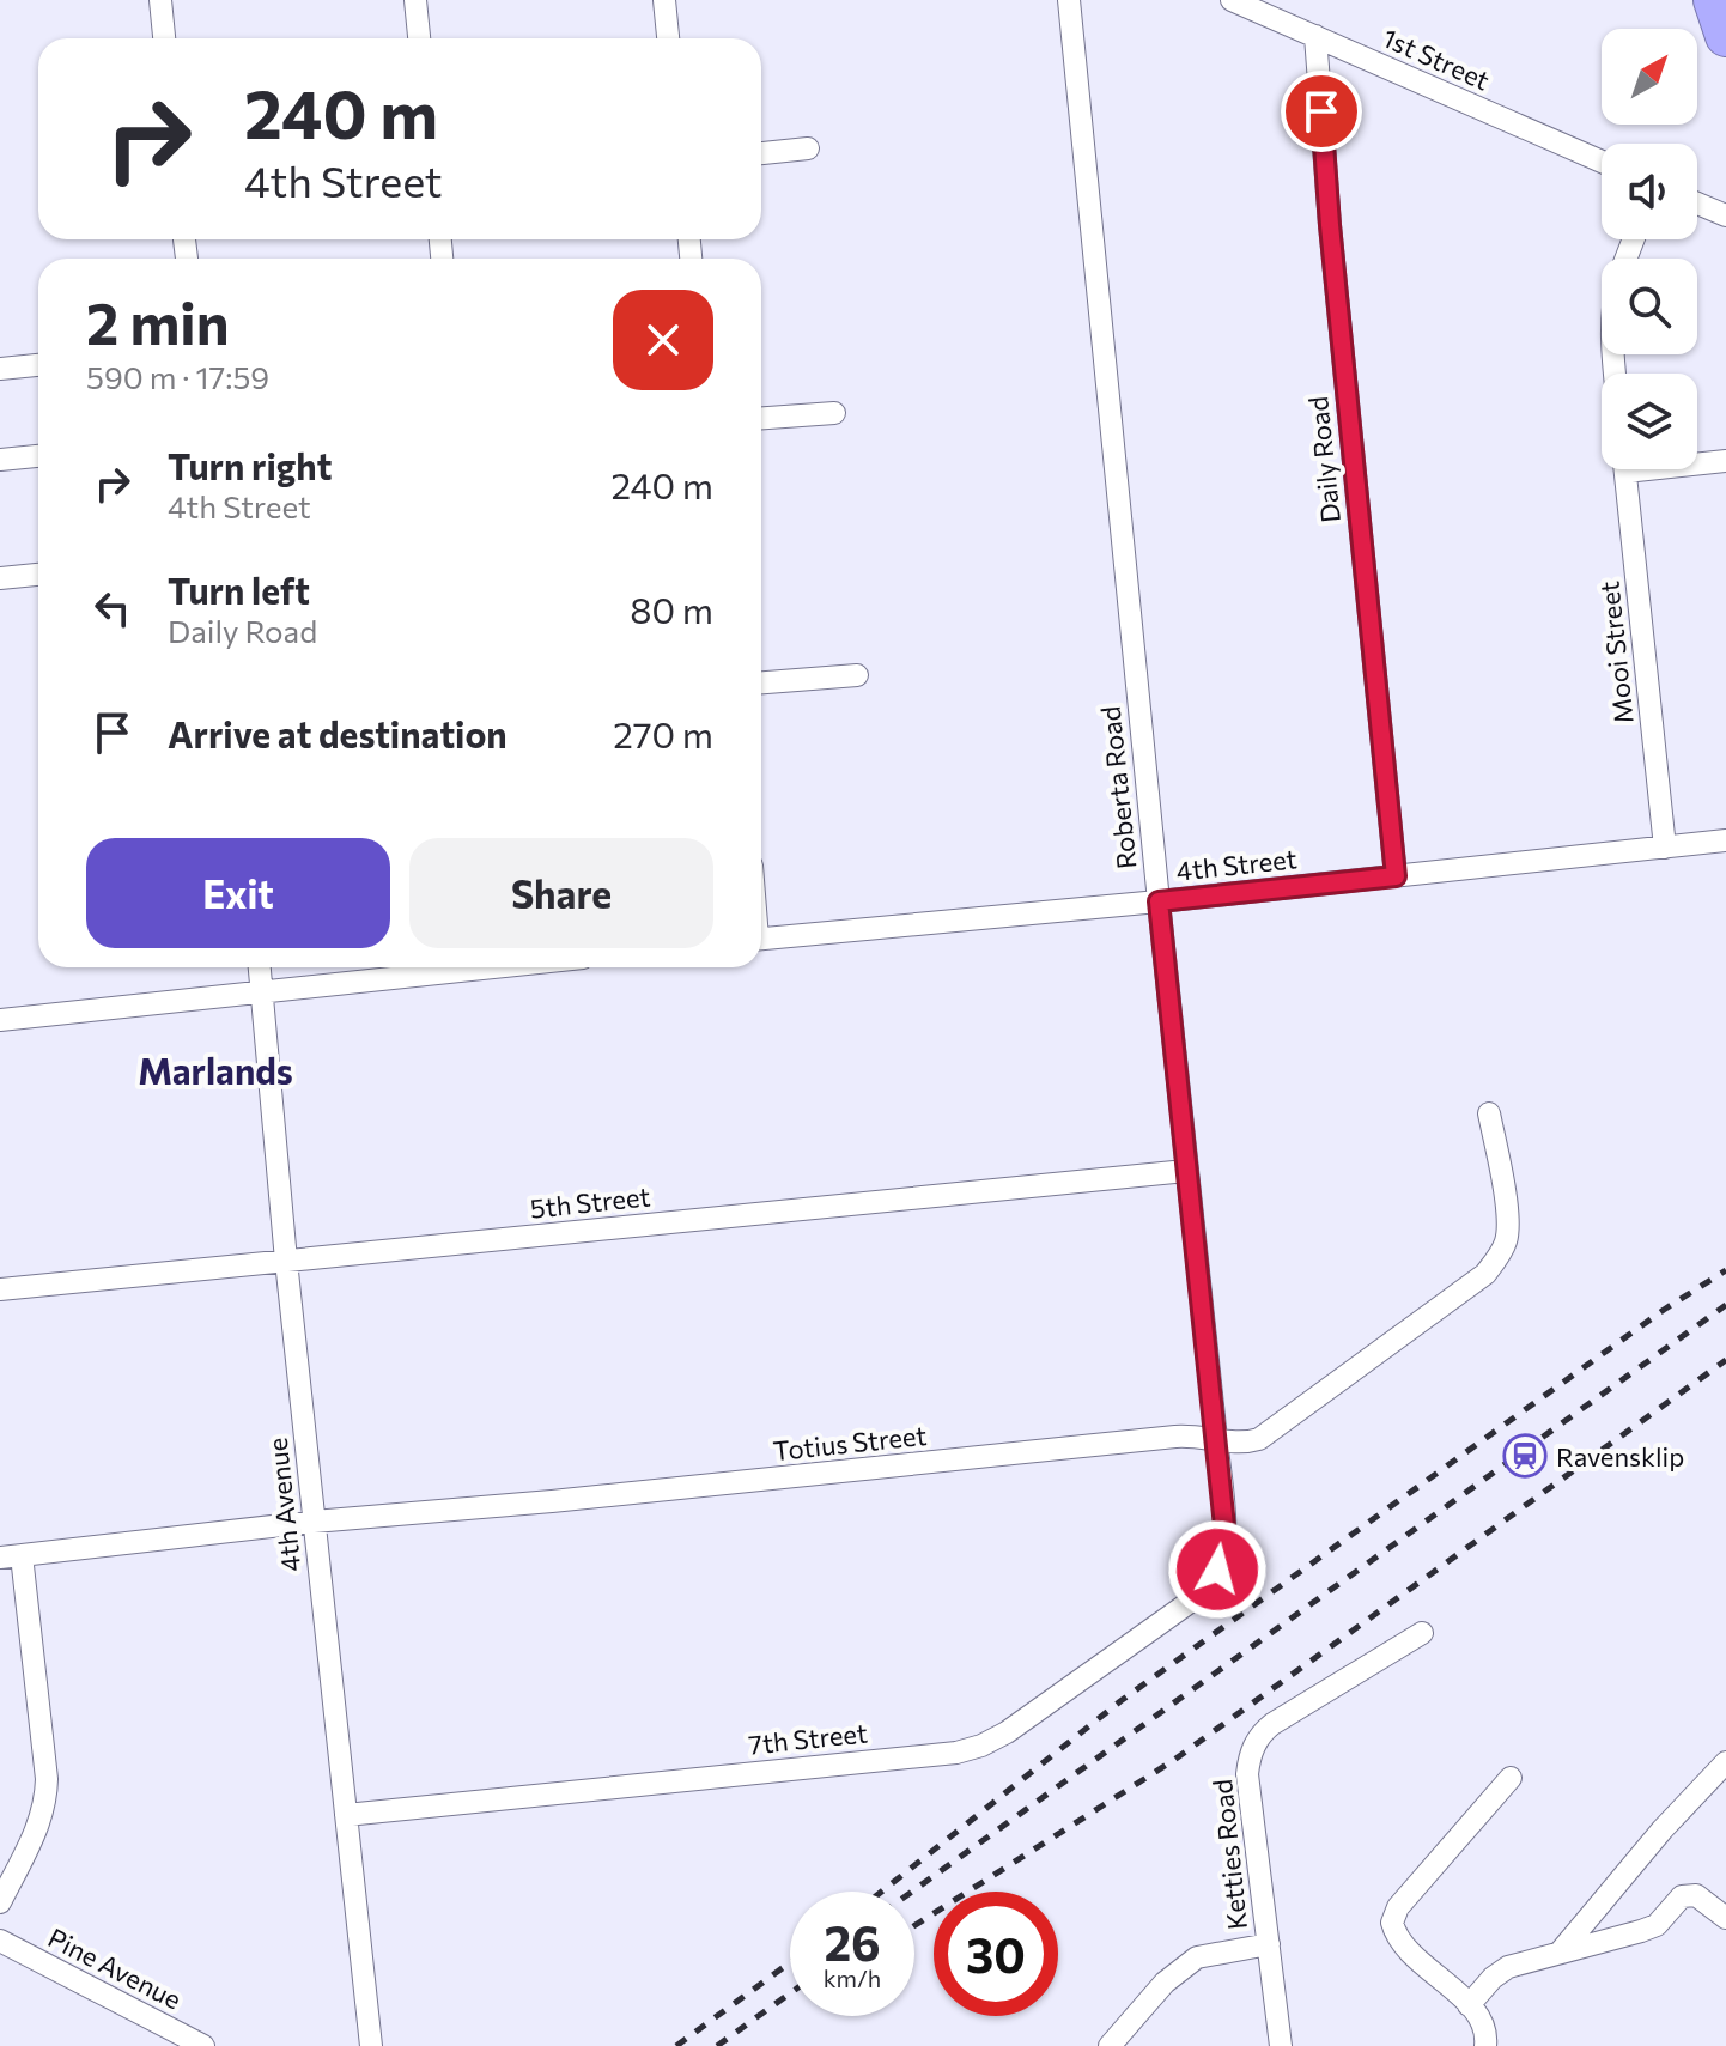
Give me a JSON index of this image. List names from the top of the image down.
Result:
{
  "streets": {
    "street": [
      "1st Street",
      "Daily Road",
      "Mooi Street",
      "Roberta Road",
      "4th Street",
      "5th Street",
      "Totius Street",
      "4th Avenue",
      "7th Street",
      "Ketties Road",
      "Pine Avenue"
    ]
  },
  "crossings": [
    ["1st Street", "Daily Road"],
    ["Daily Road", "4th Street"],
    ["Mooi Street", "4th Street"],
    ["Roberta Road", "4th Street"],
    ["Roberta Road", "5th Street"],
    ["Roberta Road", "Totius Street"],
    ["Roberta Road", "7th Street"],
    ["5th Street", "4th Avenue"],
    ["Totius Street", "4th Avenue"],
    ["4th Avenue", "7th Street"]
  ],
  "districts": ["Marlands"],
  "places": {
    "station": ["Ravensklip"]
  },
  "north": "top right",
  "page": {
    "turn": ["240 m", "4th Street"],
    "heading": ["2 min", "590 m · 17:59"],
    "list": [
      {
        "name": "Turn right",
        "note": "4th Street",
        "value": "240 m"
      },
      {
        "name": "Turn left",
        "note": "Daily Road",
        "value": "80 m"
      },
      {
        "name": "Arrive at destination",
        "value": "270 m"
      }
    ],
    "buttons": ["Exit", "Share"],
    "speed": "26 km/h",
    "limit": "30"
  }
}
